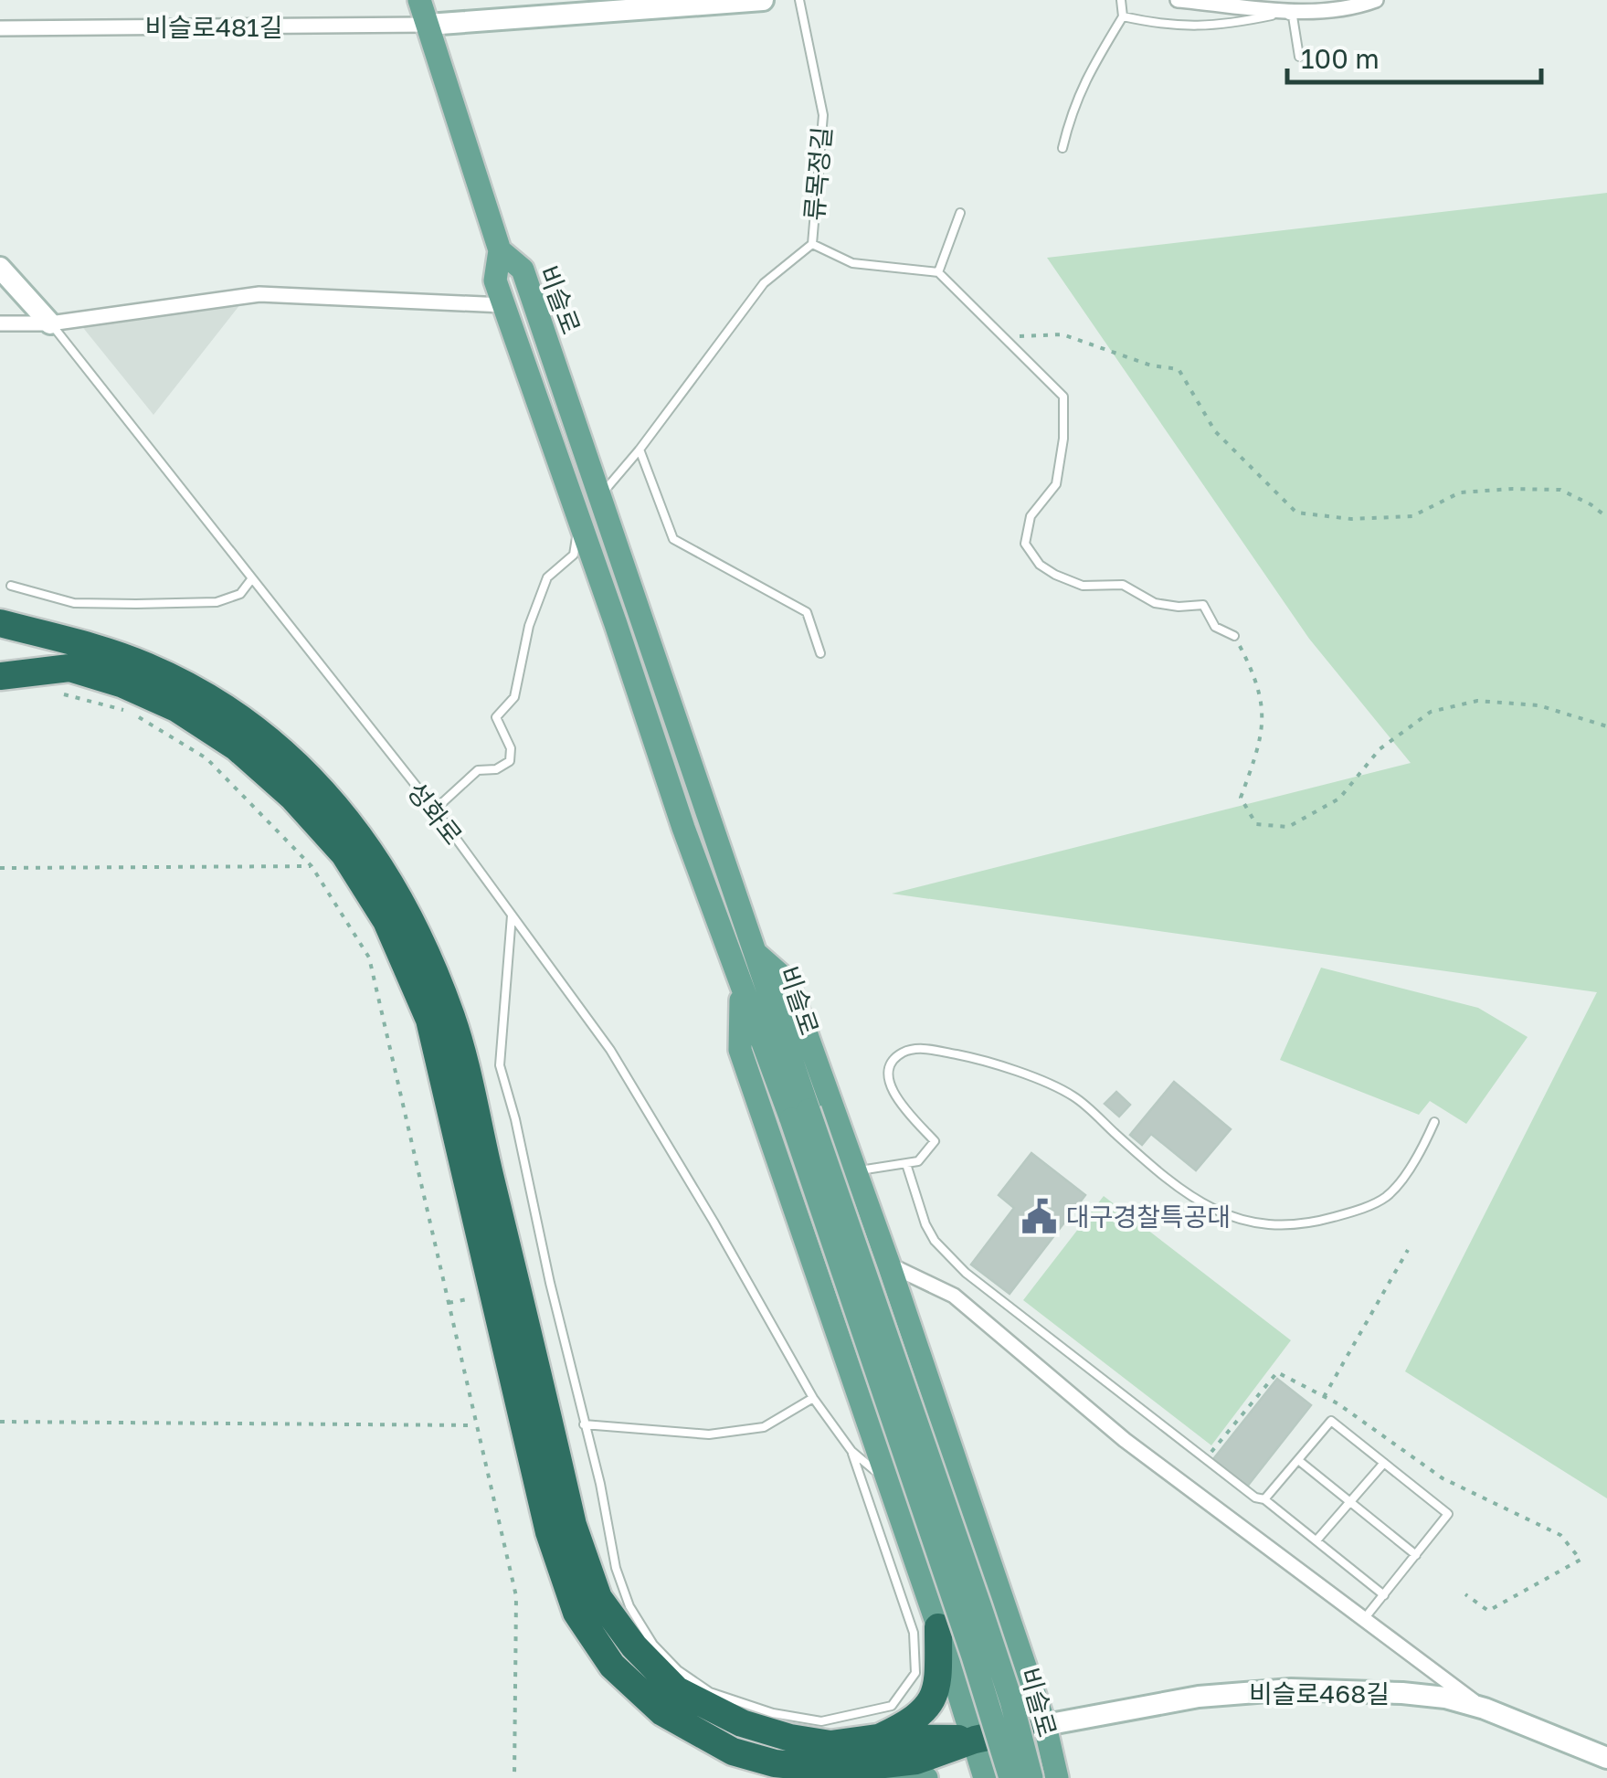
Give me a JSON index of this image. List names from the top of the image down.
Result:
{
  "streets": {
    "main road": ["비슬로", "성화로", "비슬로468길"],
    "street": ["비슬로481길"],
    "lane": ["류목정길"]
  },
  "crossings": [
    ["비슬로481길", "비슬로"],
    ["류목정길", "비슬로"]
  ],
  "places": {
    "public building": ["대구경찰특공대"]
  },
  "scale_bar": "100 m"
}
